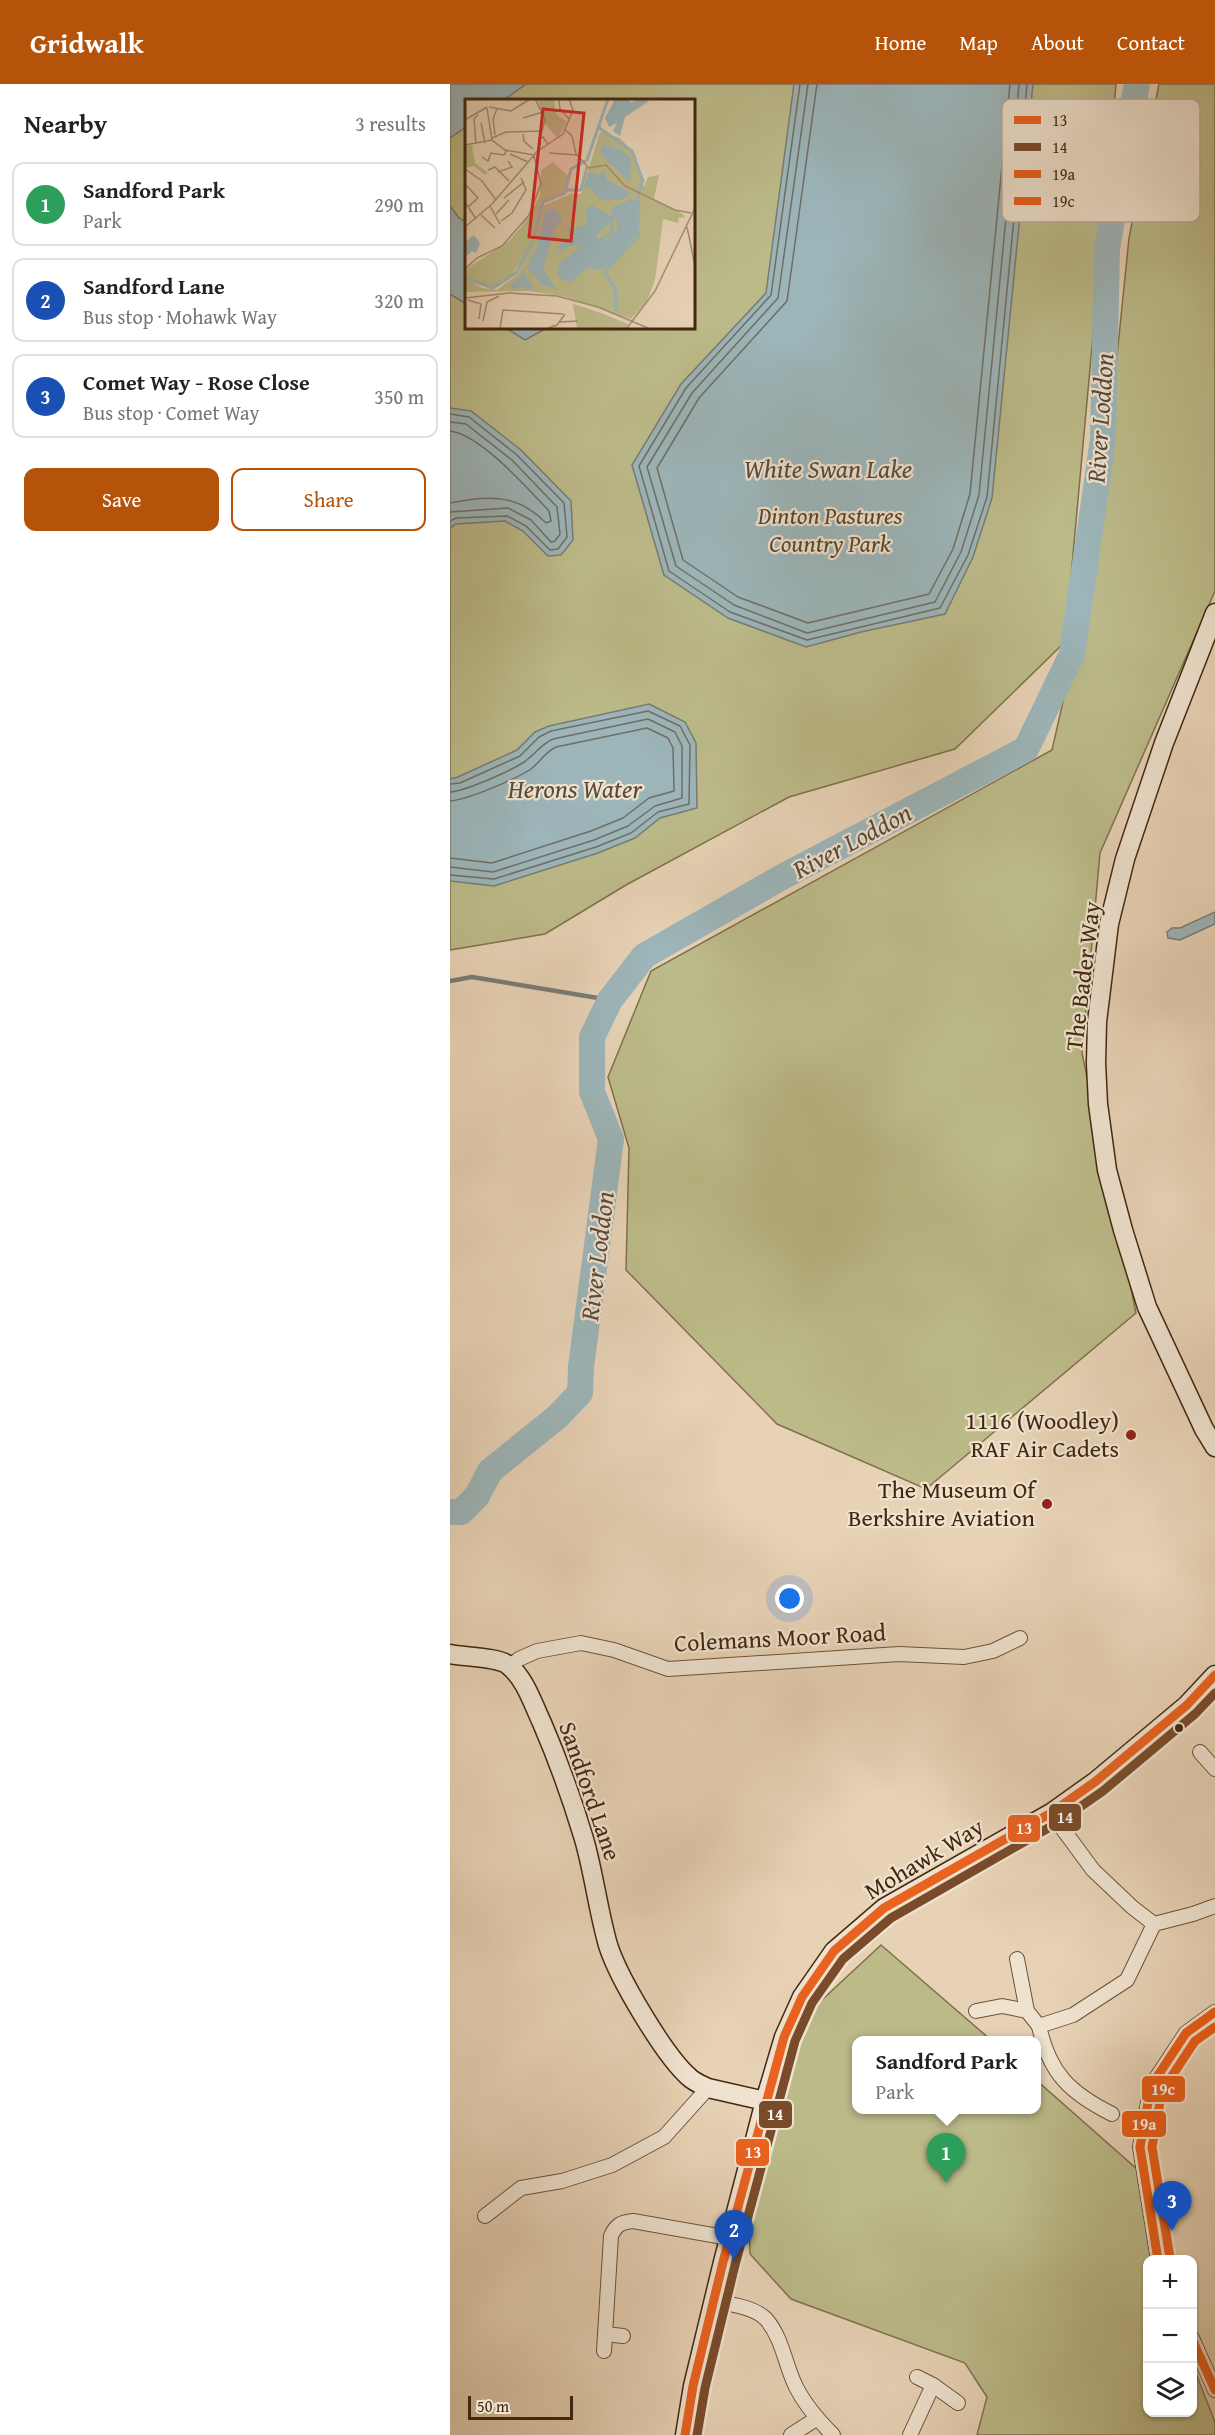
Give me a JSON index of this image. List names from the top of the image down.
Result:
{
  "streets": {
    "street": [
      "The Bader Way",
      "Colemans Moor Road",
      "Sandford Lane",
      "Mohawk Way"
    ]
  },
  "crossings": [
    ["Colemans Moor Road", "Sandford Lane"],
    ["Sandford Lane", "Mohawk Way"]
  ],
  "water": ["River Loddon", "White Swan Lake", "Herons Water"],
  "parks": ["Dinton Pastures Country Park"],
  "places": ["1116 (Woodley) RAF Air Cadets", "The Museum Of Berkshire Aviation"],
  "lines": [
    "transit line 13",
    "transit line 14",
    "transit line 19a",
    "transit line 19c"
  ],
  "legend": [
    "13",
    "14",
    "19a",
    "19c"
  ],
  "scale_bar": "50 m",
  "page": {
    "header": "Gridwalk",
    "nav": [
      "Home",
      "Map",
      "About",
      "Contact"
    ],
    "heading": ["Nearby", "3 results"],
    "list": [
      {
        "mark": "1",
        "name": "Sandford Park",
        "note": "Park",
        "value": "290 m"
      },
      {
        "mark": "2",
        "name": "Sandford Lane",
        "note": "Bus stop · Mohawk Way",
        "value": "320 m"
      },
      {
        "mark": "3",
        "name": "Comet Way - Rose Close",
        "note": "Bus stop · Comet Way",
        "value": "350 m"
      }
    ],
    "buttons": ["Save", "Share"],
    "popup": ["Sandford Park", "Park"],
    "pins": ["1", "3", "2"],
    "map_buttons": ["+", "−"],
    "scale": "50 m"
  }
}
